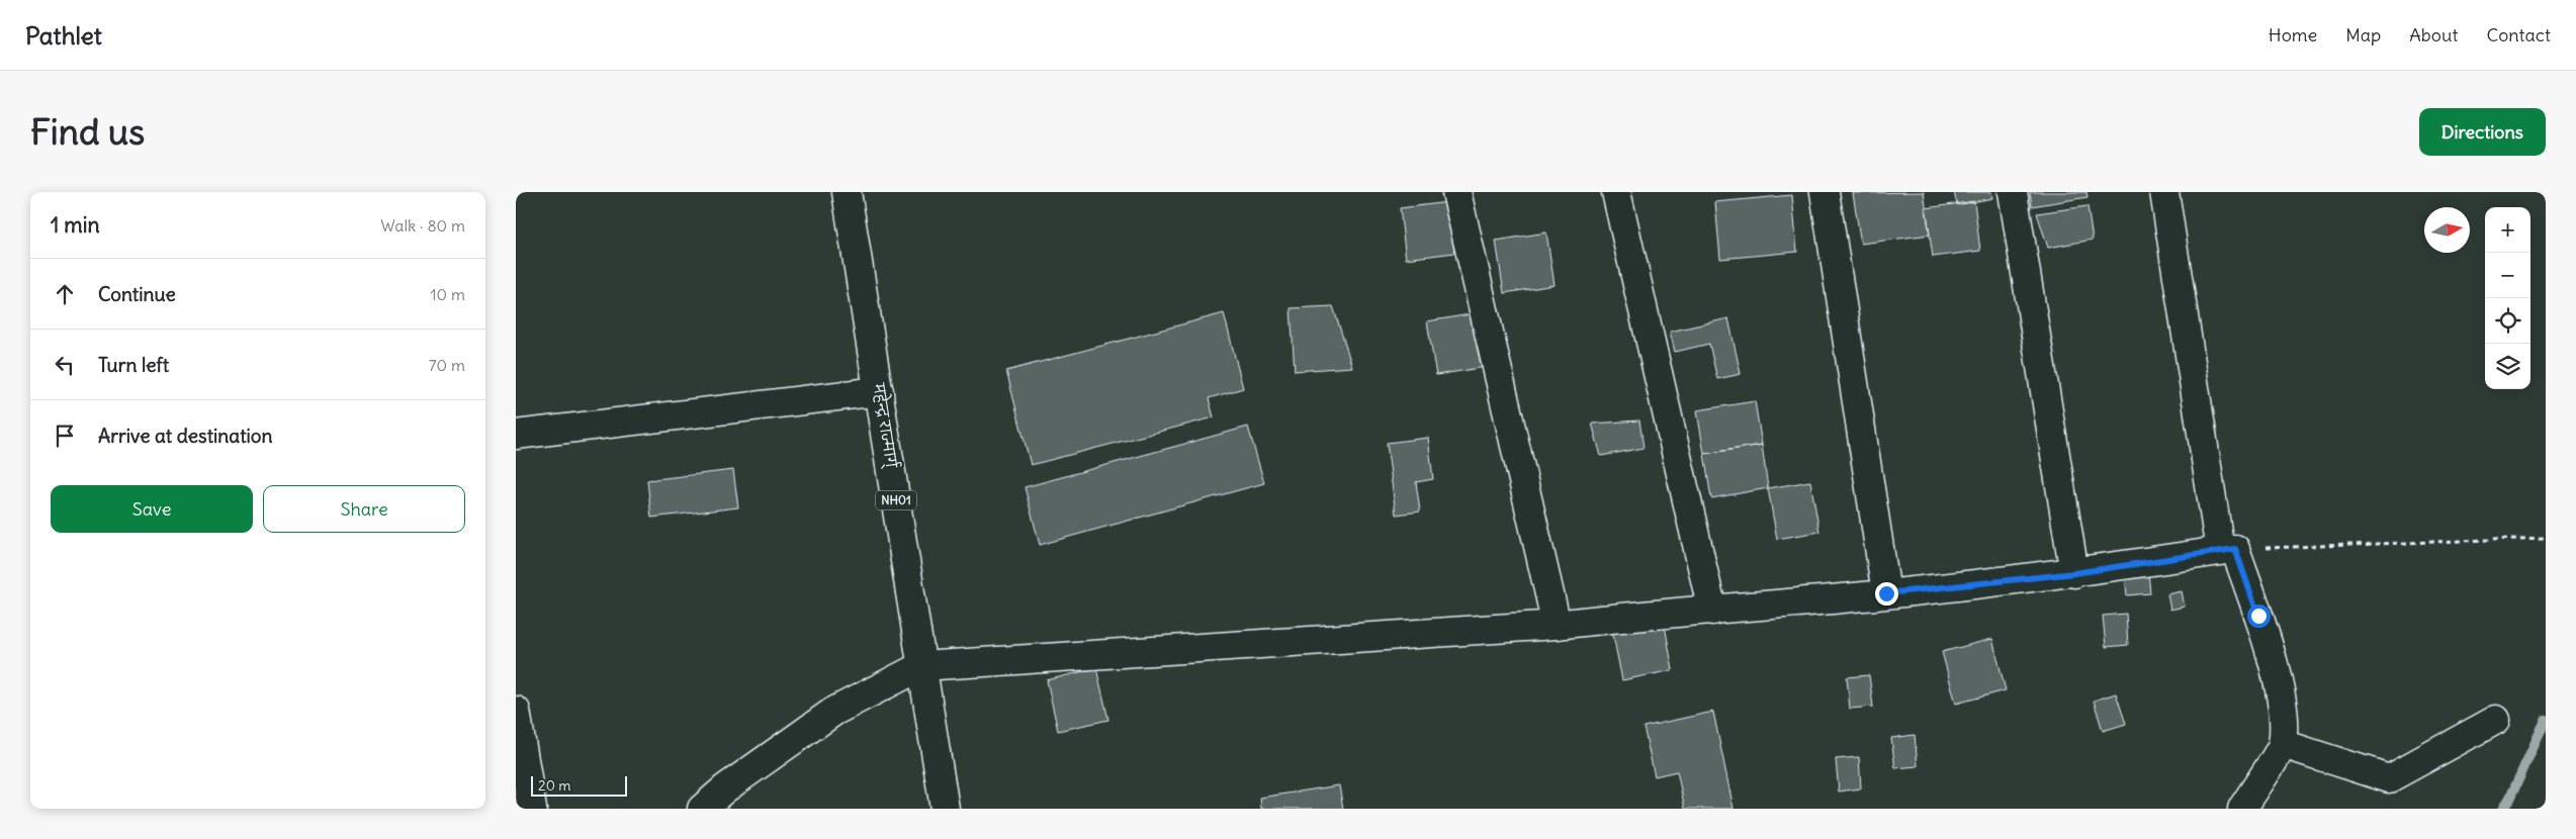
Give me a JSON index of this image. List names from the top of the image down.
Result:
{
  "streets": {
    "main road": ["महेन्द्र राज्मार्ग्", "NH01"]
  },
  "scale_bar": "20 m",
  "north": "right",
  "page": {
    "header": "Pathlet",
    "nav": [
      "Home",
      "Map",
      "About",
      "Contact"
    ],
    "buttons": [
      "Directions",
      ["Save", "Share"]
    ],
    "title": "Find us",
    "heading": ["1 min", "Walk · 80 m"],
    "map_buttons": ["+", "−"],
    "list": [
      ["Continue", "10 m"],
      ["Turn left", "70 m"],
      "Arrive at destination"
    ],
    "scale": "20 m"
  }
}
